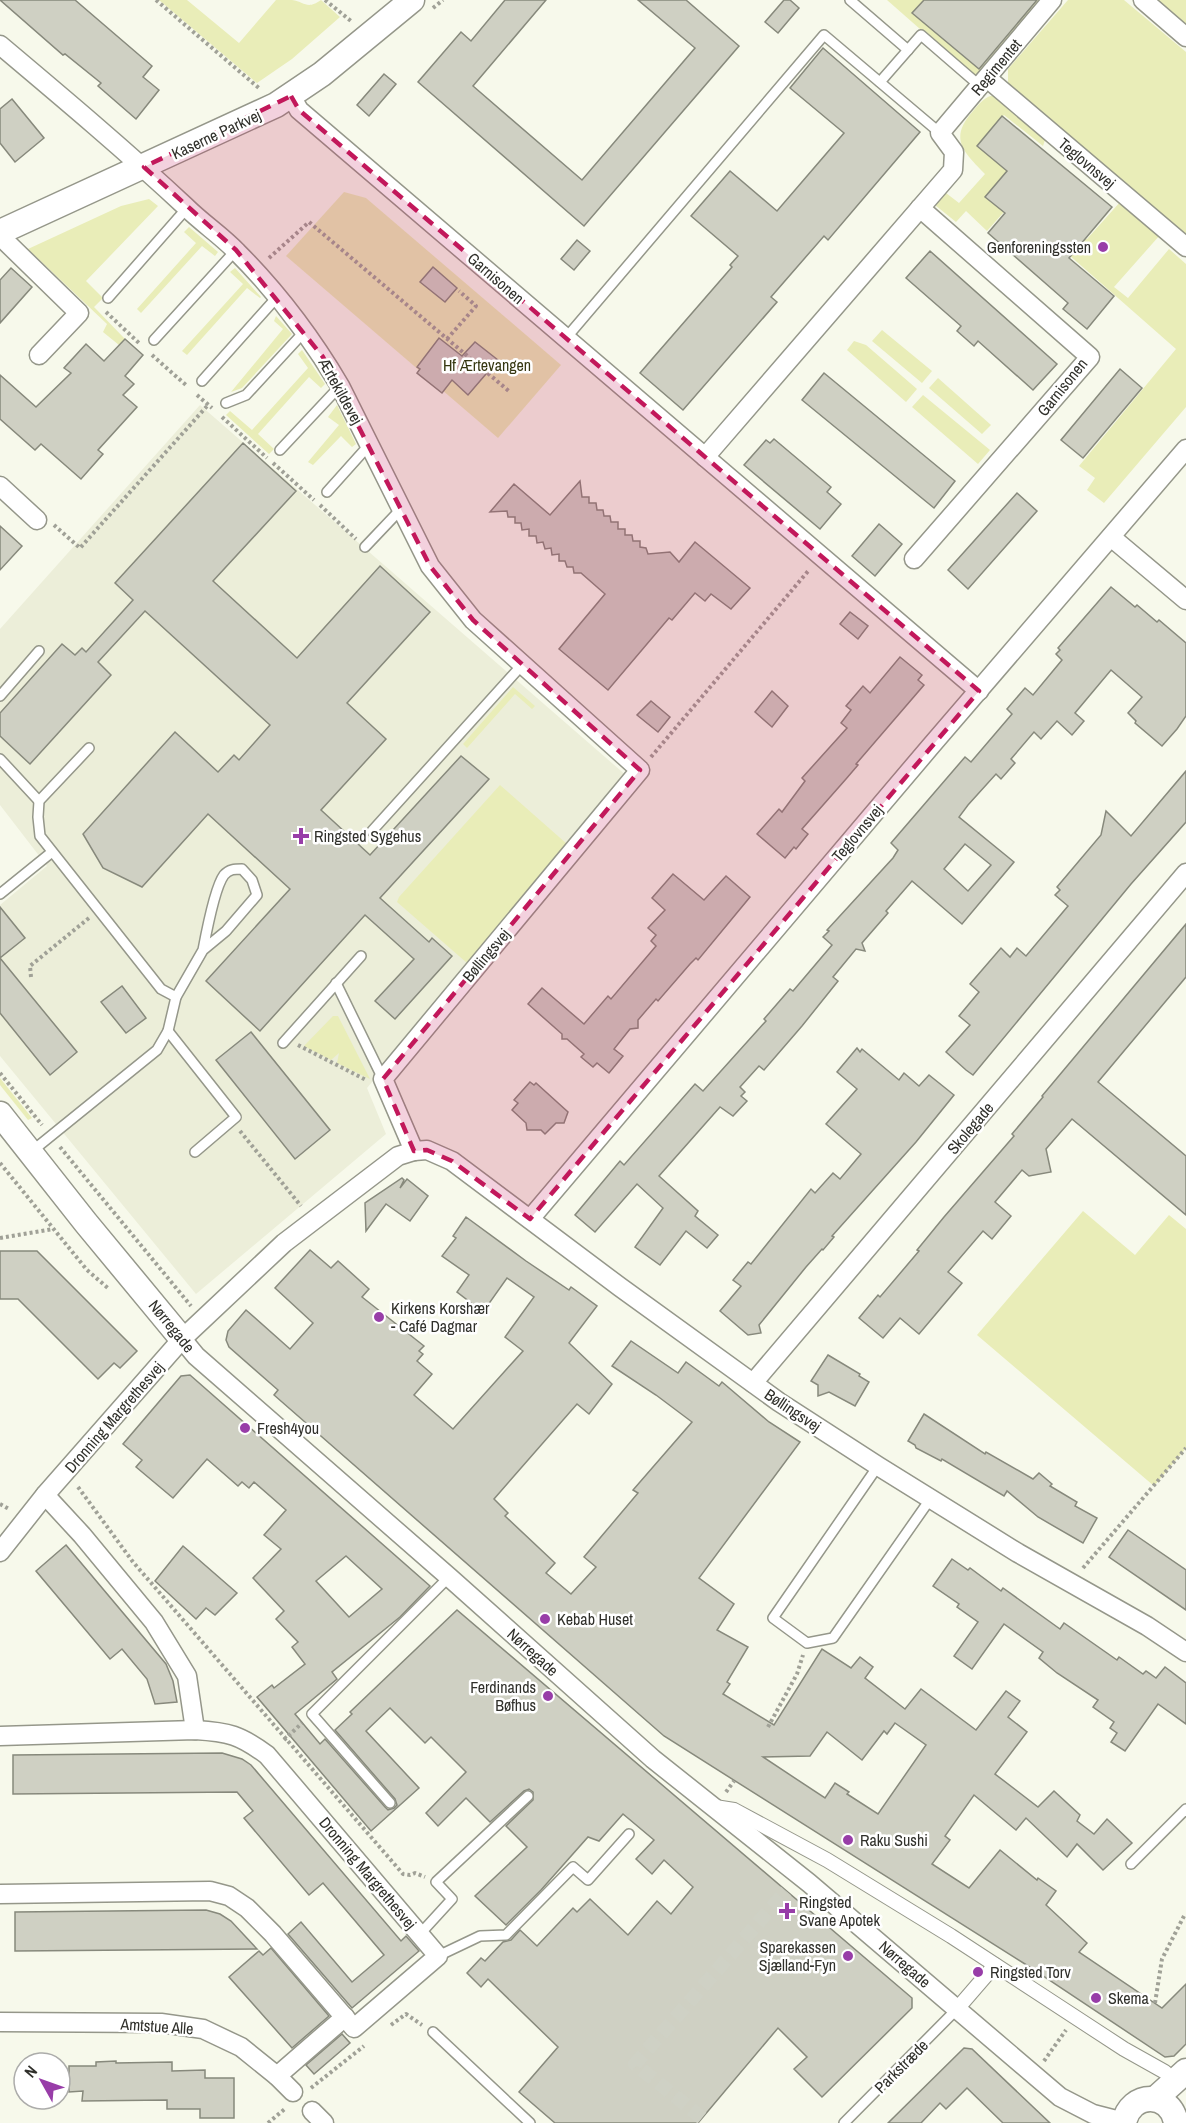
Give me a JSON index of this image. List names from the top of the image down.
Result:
{
  "streets": {
    "street": [
      "Regimentet",
      "Kaserne Parkvej",
      "Teglovnsvej",
      "Garnisonen",
      "Ærtekildevej",
      "Bøllingsvej",
      "Skolegade",
      "Nørregade",
      "Dronning Margrethesvej",
      "Amtstue Alle"
    ],
    "lane": ["Parkstræde"]
  },
  "crossings": [
    ["Regimentet", "Teglovnsvej"],
    ["Kaserne Parkvej", "Garnisonen"],
    ["Kaserne Parkvej", "Ærtekildevej"],
    ["Teglovnsvej", "Garnisonen"],
    ["Teglovnsvej", "Bøllingsvej"],
    ["Ærtekildevej", "Bøllingsvej"],
    ["Bøllingsvej", "Skolegade"],
    ["Nørregade", "Dronning Margrethesvej"],
    ["Nørregade", "Parkstræde"]
  ],
  "parks": ["Hf Ærtevangen"],
  "places": {
    "other": [
      "Genforeningssten",
      "Kirkens Korshær - Café Dagmar",
      "Fresh4you",
      "Kebab Huset",
      "Ferdinands Bøfhus",
      "Raku Sushi",
      "Sparekassen Sjælland-Fyn",
      "Ringsted Torv",
      "Skema"
    ],
    "health": ["Ringsted Sygehus", "Ringsted Svane Apotek"]
  },
  "north": "top left"
}
